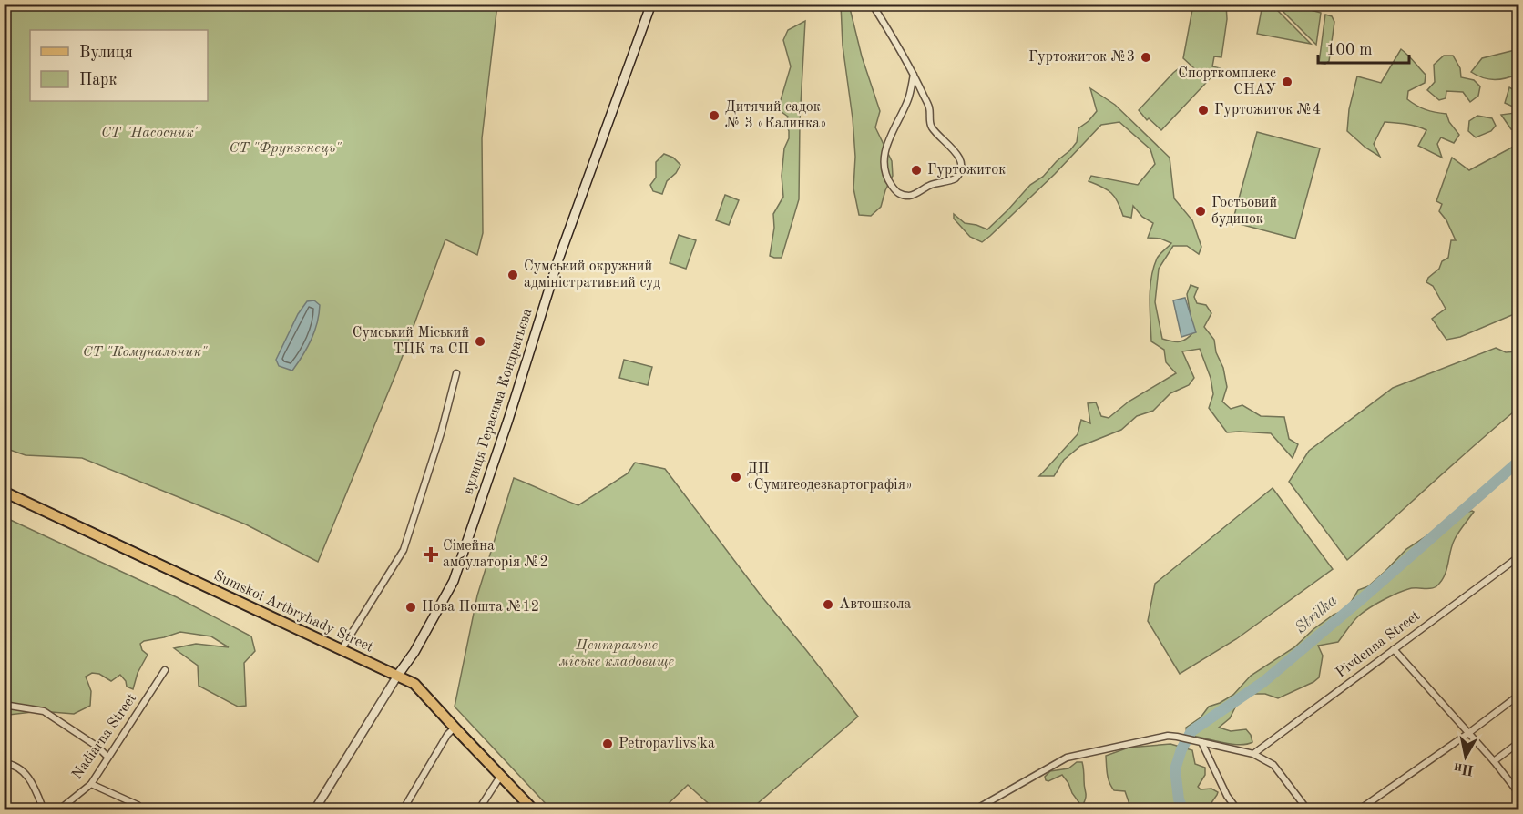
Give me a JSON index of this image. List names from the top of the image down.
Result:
{
  "streets": {
    "main road": ["вулиця Герасима Кондратьєва", "Sumskoi Artbryhady Street"],
    "street": ["Pivdenna Street", "Nadiarna Street"]
  },
  "crossings": [
    ["вулиця Герасима Кондратьєва", "Sumskoi Artbryhady Street"]
  ],
  "water": ["Strilka"],
  "parks": [
    "СТ \"Насосник\"",
    "СТ \"Фрунзенець\"",
    "СТ \"Комунальник\"",
    "Центральне міське кладовище"
  ],
  "places": {
    "other": [
      "Гуртожиток №3",
      "Спорткомплекс СНАУ",
      "Гуртожиток №4",
      "Дитячий садок № 3 «Калинка»",
      "Гуртожиток",
      "Гостьовий будинок",
      "Сумський окружний адміністративний суд",
      "Сумський Міський ТЦК та СП",
      "ДП «Сумигеодезкартографія»",
      "Автошкола",
      "Нова Пошта №12",
      "Petropavlivs'ka"
    ],
    "health": ["Сімейна амбулаторія №2"]
  },
  "legend": ["Вулиця", "Парк"],
  "scale_bar": "100 m",
  "north": "bottom"
}
